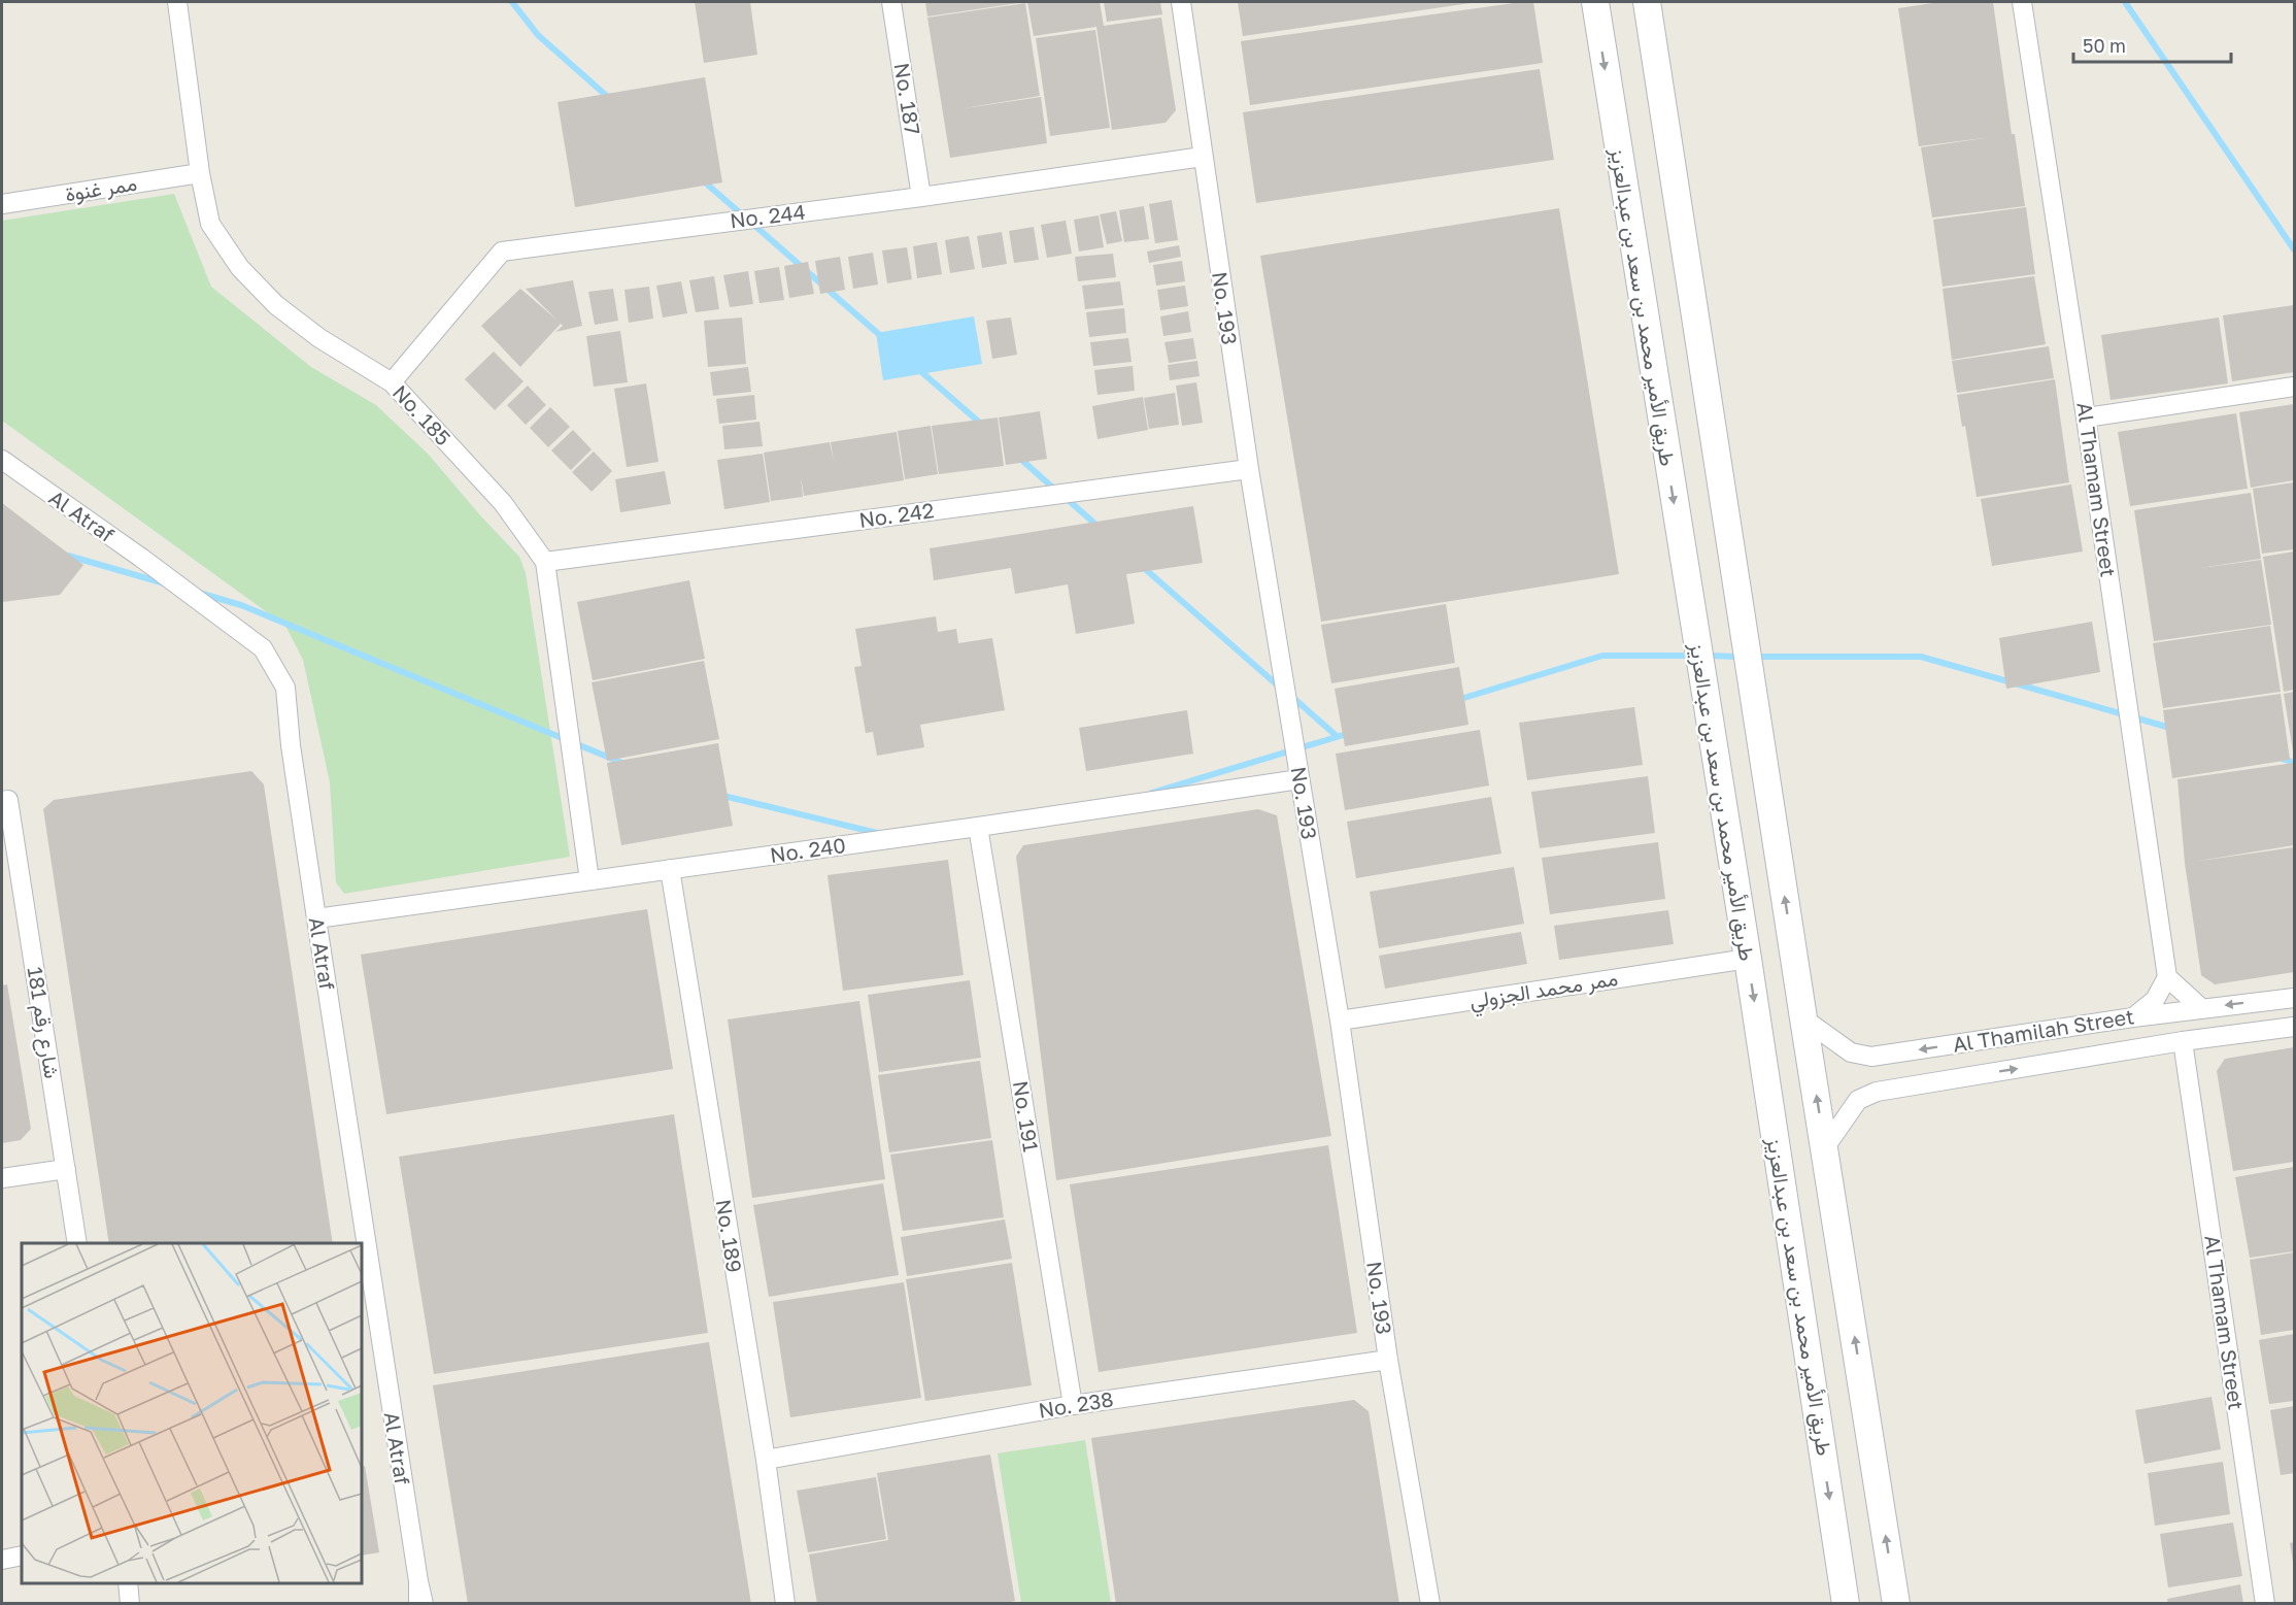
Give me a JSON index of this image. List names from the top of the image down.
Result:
{
  "streets": {
    "main road": ["طريق الأمير محمد بن سعد بن عبدالعزيز"],
    "street": [
      "No. 187",
      "ممر غنوة",
      "No. 244",
      "No. 193",
      "No. 185",
      "Al Thamam Street",
      "No. 242",
      "Al Atraf",
      "No. 240",
      "ممر محمد الجزولي",
      "شارع رقم 181",
      "Al Thamilah Street",
      "No. 191",
      "No. 189",
      "No. 238"
    ]
  },
  "crossings": [
    ["No. 187", "No. 244"],
    ["ممر غنوة", "No. 185"],
    ["No. 244", "No. 193"],
    ["No. 244", "No. 185"],
    ["طريق الأمير محمد بن سعد بن عبدالعزيز", "ممر محمد الجزولي"],
    ["No. 193", "No. 242"],
    ["No. 193", "No. 240"],
    ["No. 193", "ممر محمد الجزولي"],
    ["No. 193", "No. 238"],
    ["No. 185", "No. 242"],
    ["No. 185", "No. 240"],
    ["Al Thamam Street", "Al Thamilah Street"],
    ["Al Atraf", "No. 240"],
    ["No. 240", "No. 191"],
    ["No. 240", "No. 189"],
    ["No. 191", "No. 238"],
    ["No. 189", "No. 238"]
  ],
  "scale_bar": "50 m"
}
